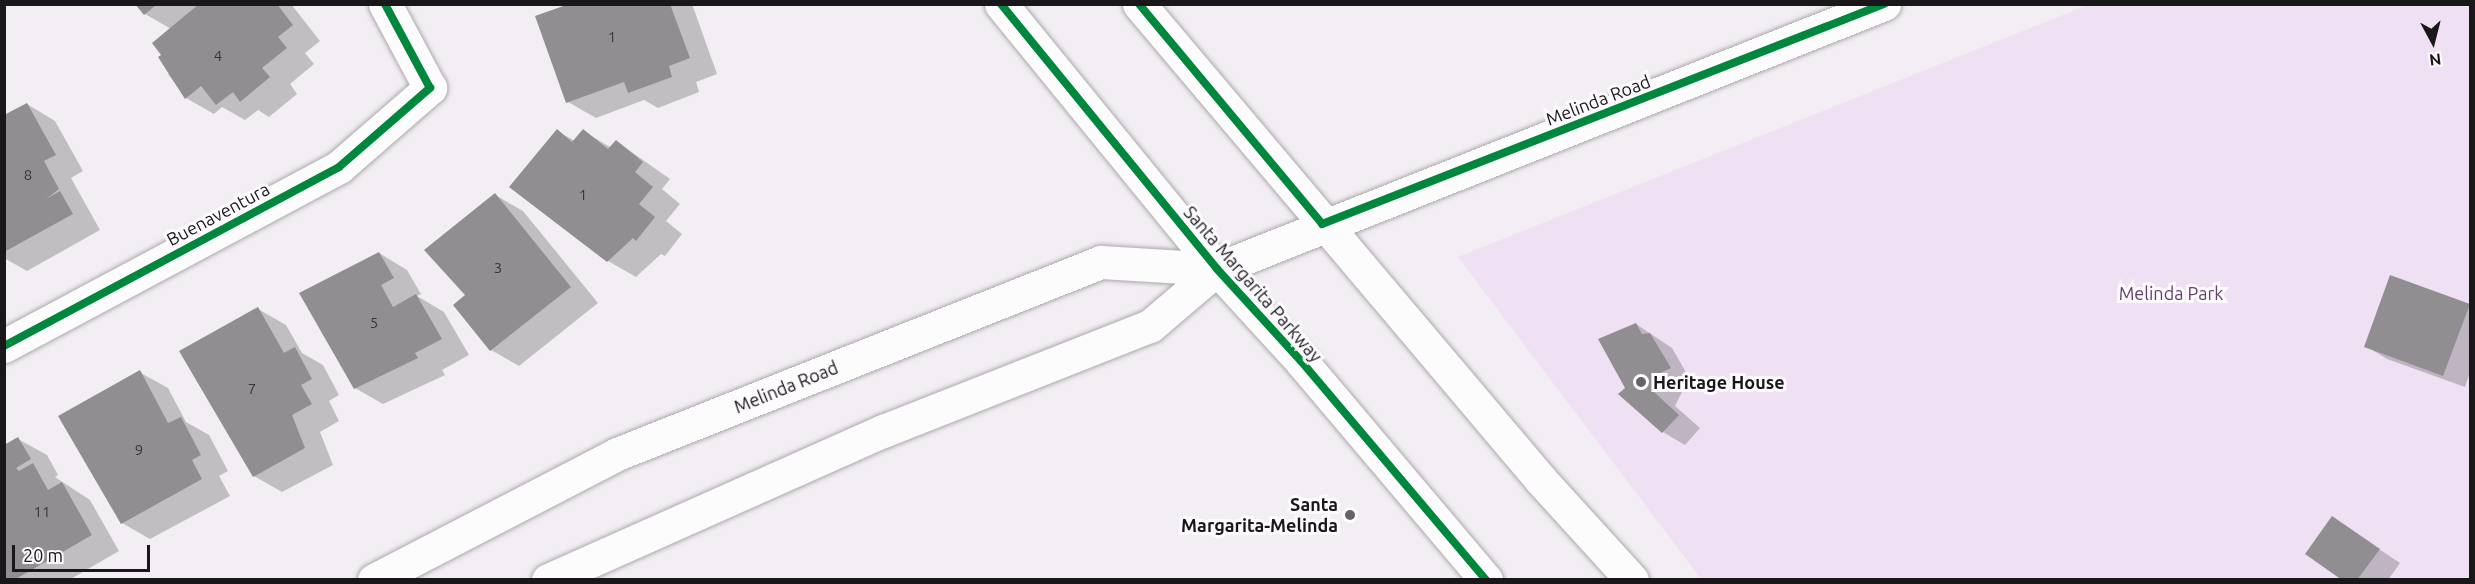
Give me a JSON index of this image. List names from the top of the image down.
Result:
{
  "streets": {
    "main road": ["Melinda Road", "Buenaventura", "Santa Margarita Parkway"]
  },
  "crossings": [
    ["Melinda Road", "Santa Margarita Parkway"]
  ],
  "parks": ["Melinda Park"],
  "places": ["Heritage House", "Santa Margarita-Melinda"],
  "house_numbers": [
    "1",
    "4",
    "8",
    "1",
    "3",
    "5",
    "7",
    "9",
    "11"
  ],
  "scale_bar": "20 m",
  "north": "bottom"
}
